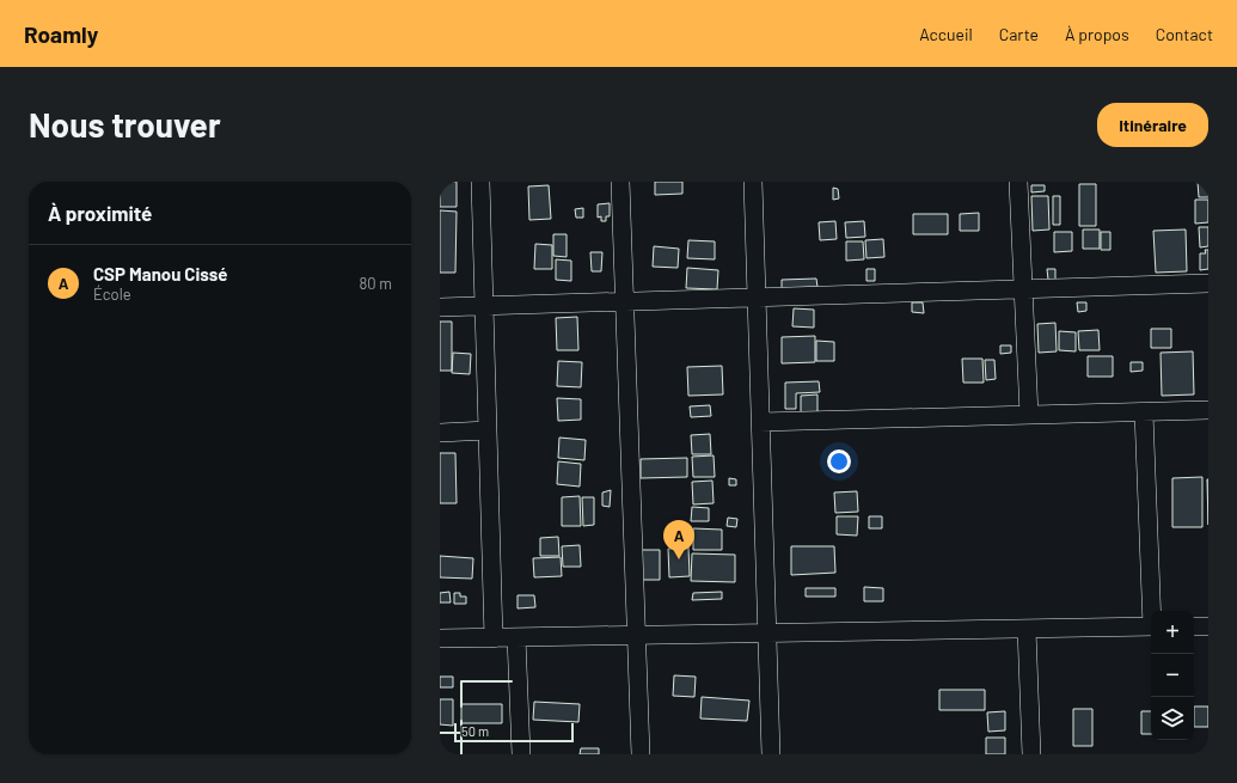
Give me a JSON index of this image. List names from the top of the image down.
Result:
{
  "scale_bar": "50 m",
  "page": {
    "header": "Roamly",
    "nav": [
      "Accueil",
      "Carte",
      "À propos",
      "Contact"
    ],
    "buttons": "Itinéraire",
    "title": "Nous trouver",
    "heading": "À proximité",
    "list": [
      {
        "mark": "A",
        "name": "CSP Manou Cissé",
        "note": "École",
        "value": "80 m"
      }
    ],
    "pins": "A",
    "map_buttons": ["+", "−"],
    "scale": "50 m"
  }
}
